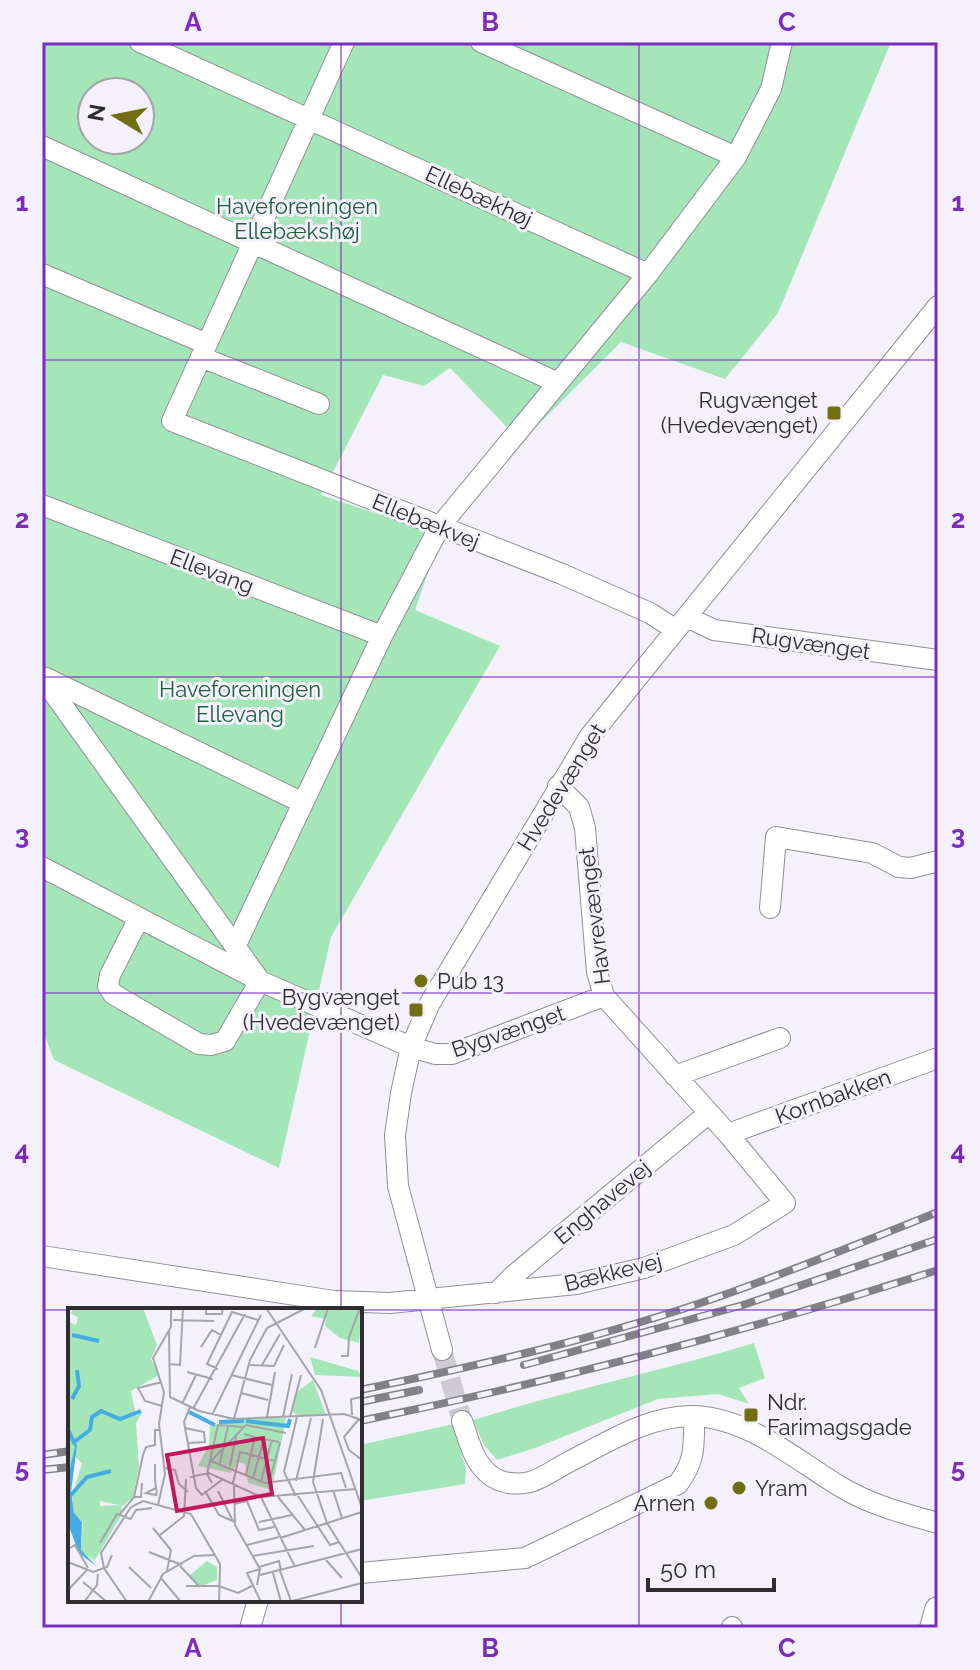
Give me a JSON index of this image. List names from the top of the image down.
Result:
{
  "streets": {
    "street": [
      "Ellebækhøj",
      "Ellebækvej",
      "Ellevang",
      "Rugvænget",
      "Hvedevænget",
      "Havrevænget",
      "Bygvænget",
      "Kornbakken",
      "Enghavevej",
      "Bækkevej"
    ]
  },
  "crossings": [
    ["Ellebækvej", "Rugvænget"],
    ["Ellebækvej", "Hvedevænget"],
    ["Rugvænget", "Hvedevænget"],
    ["Hvedevænget", "Havrevænget"],
    ["Hvedevænget", "Bygvænget"],
    ["Hvedevænget", "Bækkevej"],
    ["Havrevænget", "Bygvænget"],
    ["Havrevænget", "Kornbakken"],
    ["Havrevænget", "Enghavevej"],
    ["Havrevænget", "Bækkevej"],
    ["Enghavevej", "Bækkevej"]
  ],
  "parks": ["Haveforeningen Ellebækshøj", "Haveforeningen Ellevang"],
  "places": {
    "transit": ["Rugvænget (Hvedevænget)", "Bygvænget (Hvedevænget)", "Ndr. Farimagsgade"],
    "other": ["Pub 13", "Yram", "Arnen"]
  },
  "scale_bar": "50 m",
  "north": "left",
  "grid": {
    "columns": ["A", "B", "C"],
    "rows": [
      "1",
      "2",
      "3",
      "4",
      "5"
    ]
  }
}
